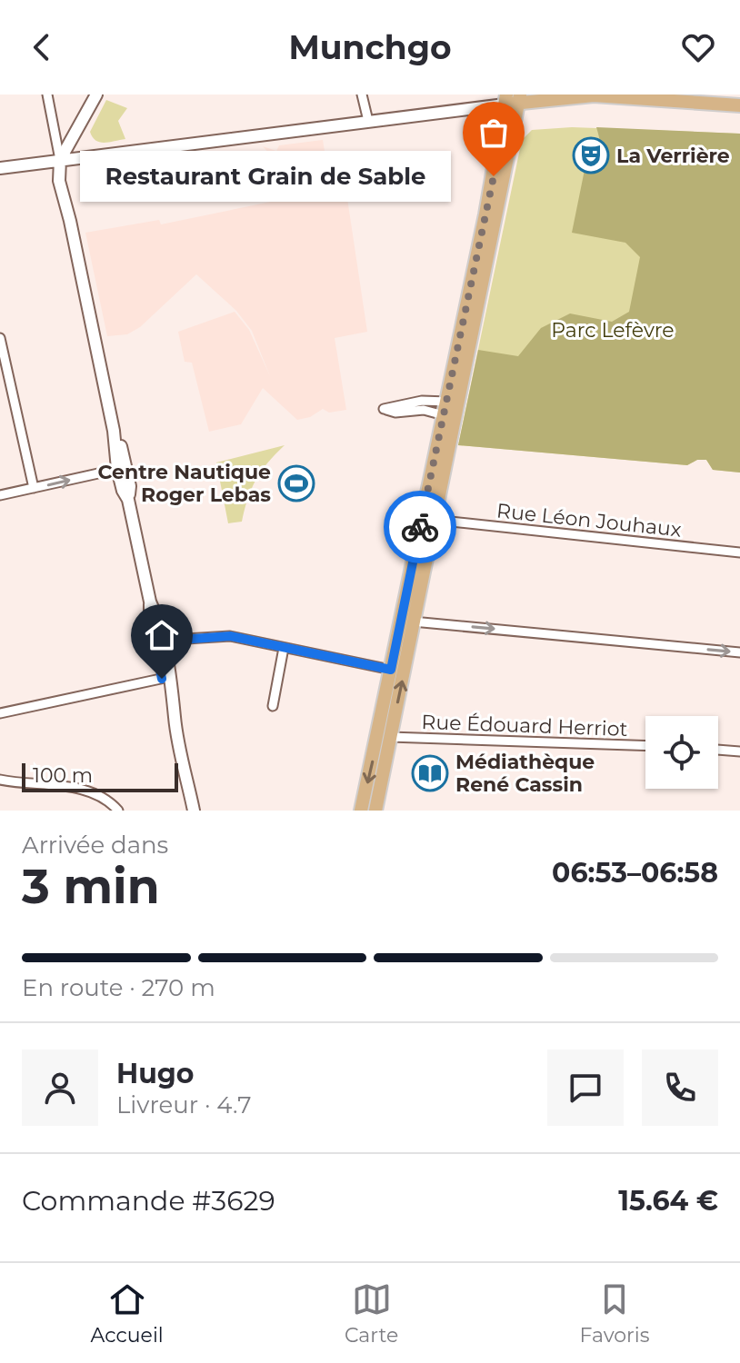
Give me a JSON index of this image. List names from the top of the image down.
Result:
{
  "streets": {
    "street": ["Rue Léon Jouhaux", "Rue Édouard Herriot"]
  },
  "parks": ["Parc Lefèvre"],
  "places": {
    "theatre": ["La Verrière"],
    "other": ["Restaurant Grain de Sable"],
    "sports": ["Centre Nautique Roger Lebas"],
    "library": ["Médiathèque René Cassin"]
  },
  "scale_bar": "100 m",
  "page": {
    "header": "Munchgo",
    "bubble": "Restaurant Grain de Sable",
    "scale": "100 m",
    "heading": ["3 min", "Arrivée dans", "06:53–06:58"],
    "panel": [
      "Hugo",
      "Livreur · 4.7",
      "Commande #3629",
      "15.64 €"
    ],
    "bar": "En route · 270 m",
    "tabs": ["Accueil", "Carte", "Favoris"]
  }
}
